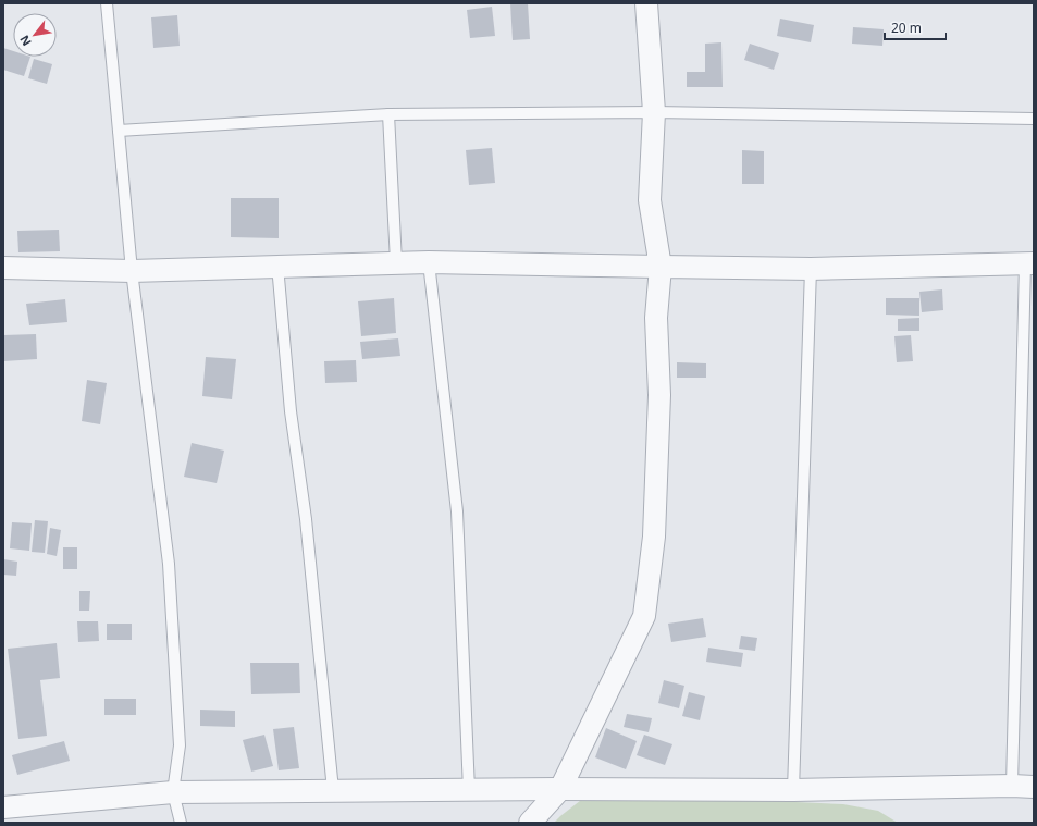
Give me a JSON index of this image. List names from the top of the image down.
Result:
{
  "scale_bar": "20 m",
  "north": "bottom left"
}
